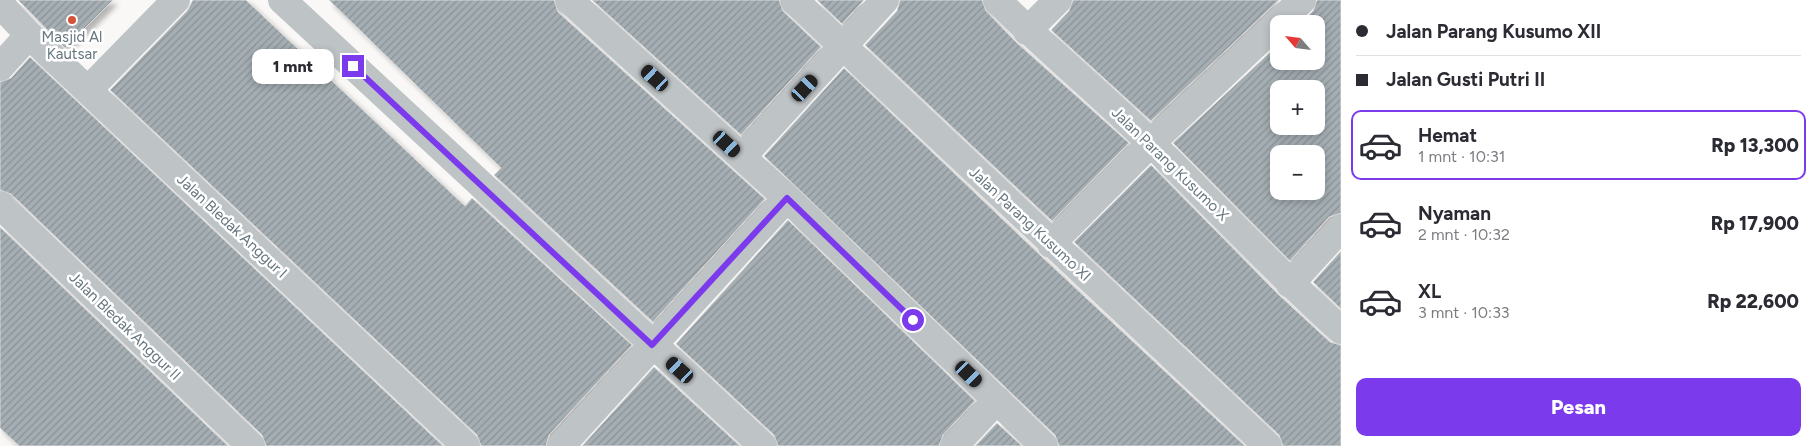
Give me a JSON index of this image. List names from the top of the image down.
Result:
{
  "streets": {
    "street": [
      "Jalan Parang Kusumo X",
      "Jalan Parang Kusumo XI",
      "Jalan Bledak Anggur I",
      "Jalan Bledak Anggur II"
    ]
  },
  "places": ["Masjid Al Kautsar"],
  "north": "top left",
  "page": {
    "banner": ["Jalan Parang Kusumo XII", "Jalan Gusti Putri II"],
    "map_buttons": ["+", "−"],
    "bubble": "1 mnt",
    "list": [
      {
        "name": "Hemat",
        "note": "1 mnt · 10:31",
        "value": "Rp 13,300"
      },
      {
        "name": "Nyaman",
        "note": "2 mnt · 10:32",
        "value": "Rp 17,900"
      },
      {
        "name": "XL",
        "note": "3 mnt · 10:33",
        "value": "Rp 22,600"
      }
    ],
    "buttons": "Pesan"
  }
}
